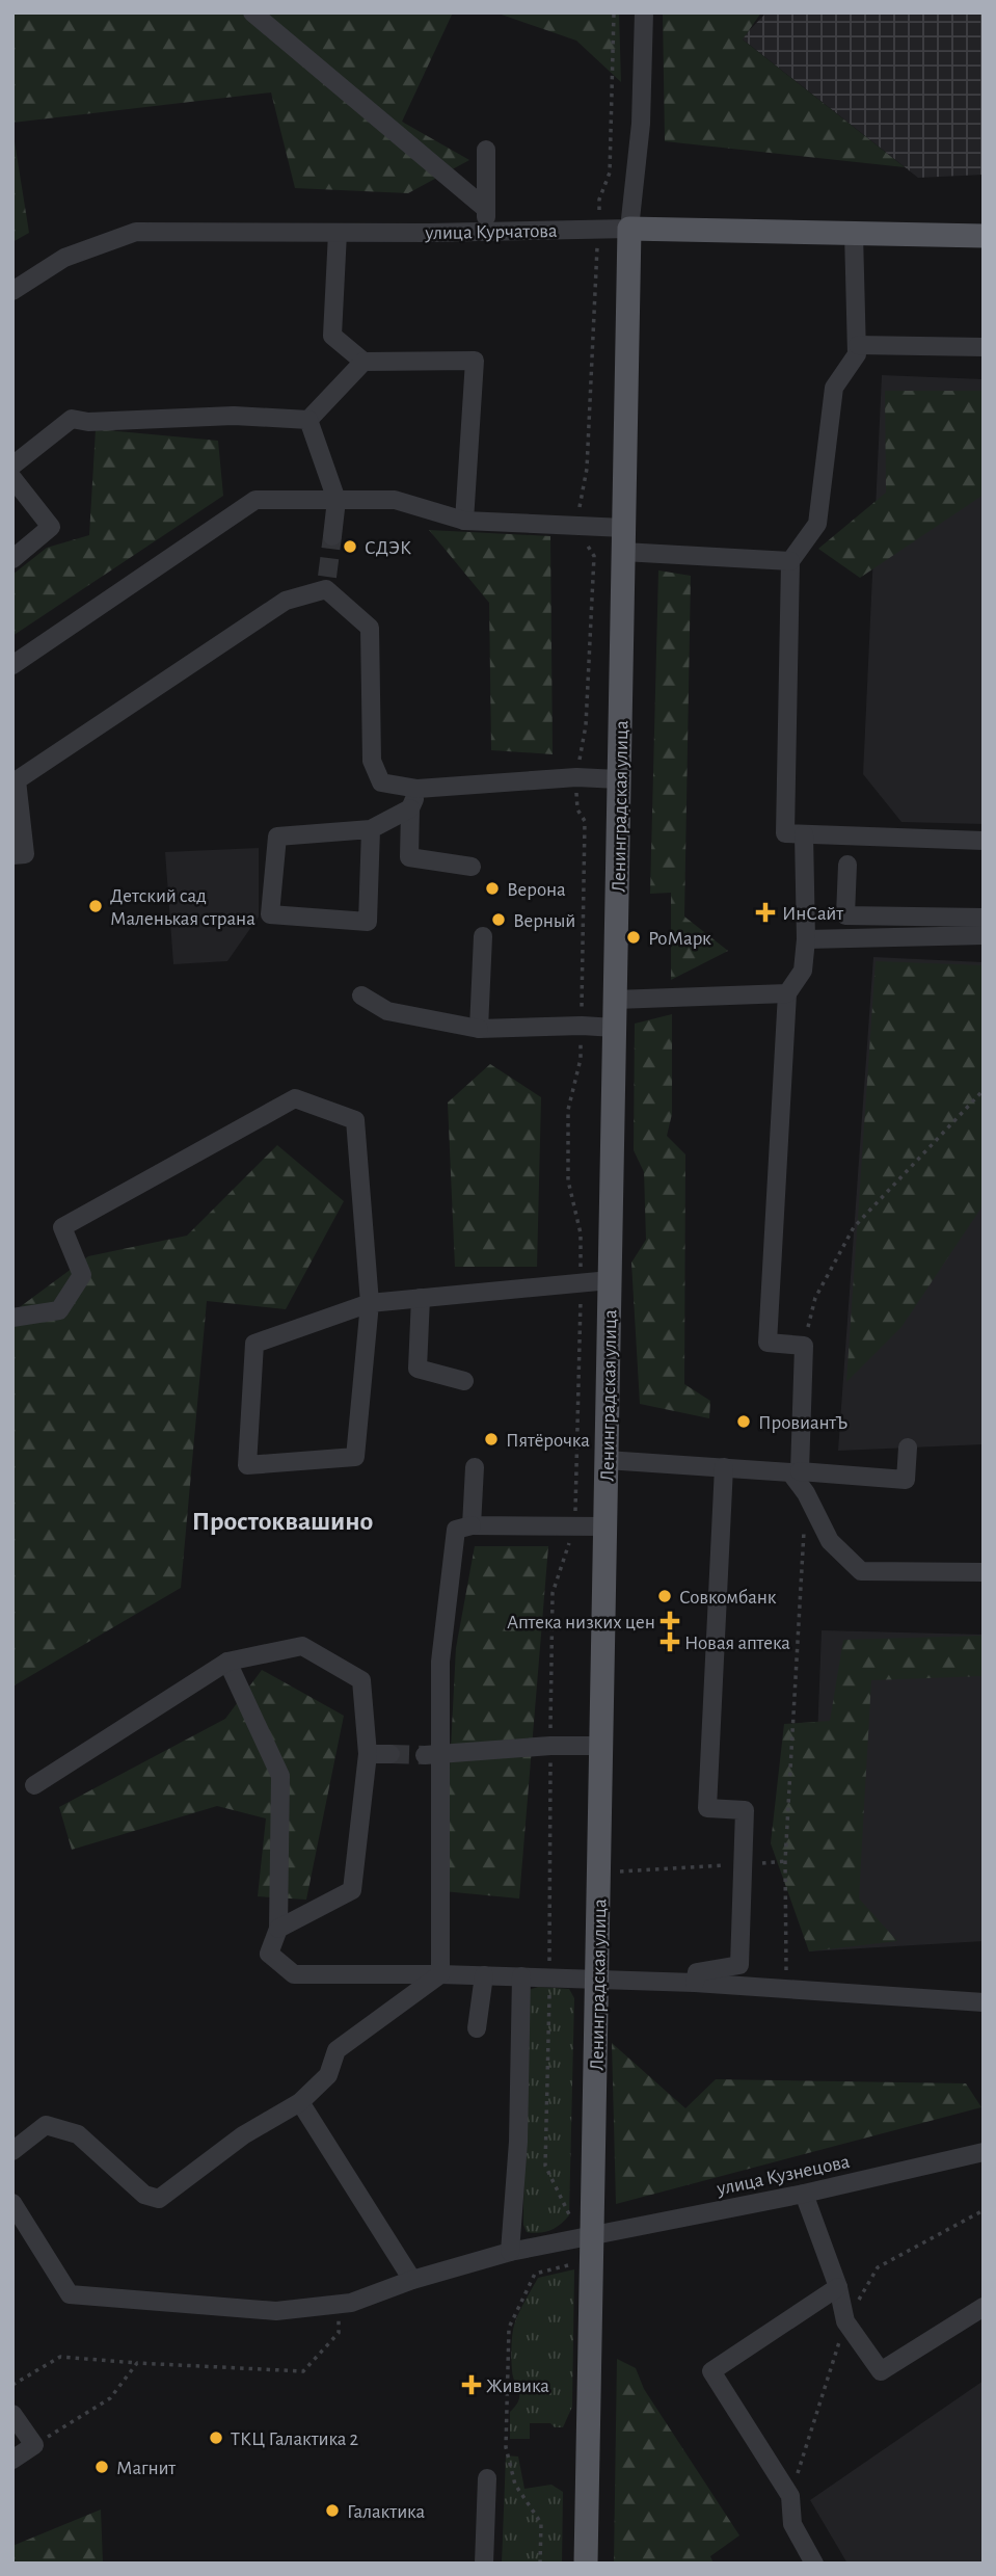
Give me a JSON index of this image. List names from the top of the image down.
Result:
{
  "streets": {
    "main road": ["улица Курчатова", "Ленинградская улица"],
    "street": ["улица Кузнецова"]
  },
  "crossings": [
    ["улица Курчатова", "Ленинградская улица"],
    ["Ленинградская улица", "улица Кузнецова"]
  ],
  "districts": ["Простоквашино"],
  "places": {
    "other": [
      "СДЭК",
      "Верона",
      "Детский сад Маленькая страна",
      "Верный",
      "РоМарк",
      "ПровиантЪ",
      "Пятёрочка",
      "Совкомбанк",
      "ТКЦ Галактика 2",
      "Магнит",
      "Галактика"
    ],
    "health": [
      "ИнСайт",
      "Аптека низких цен",
      "Новая аптека",
      "Живика"
    ]
  }
}
